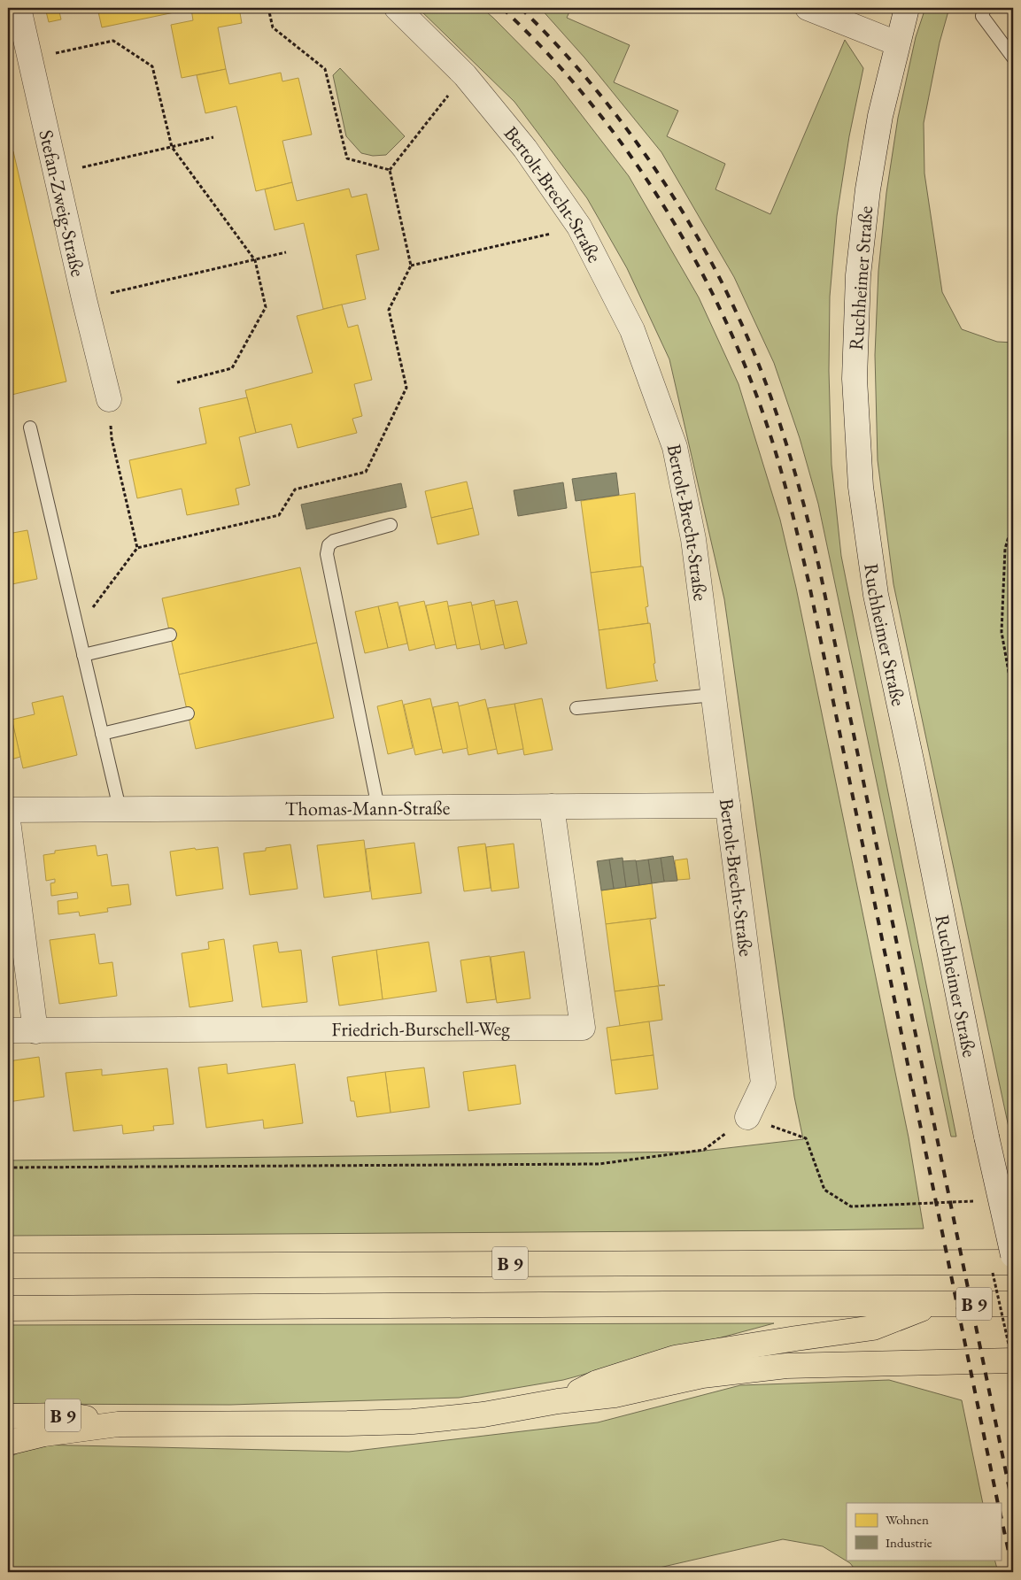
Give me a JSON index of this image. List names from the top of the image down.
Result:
{
  "streets": {
    "highway": ["B 9"],
    "street": [
      "Bertolt-Brecht-Straße",
      "Stefan-Zweig-Straße",
      "Ruchheimer Straße",
      "Thomas-Mann-Straße",
      "Friedrich-Burschell-Weg"
    ]
  },
  "crossings": [
    ["Bertolt-Brecht-Straße", "Thomas-Mann-Straße"],
    ["Thomas-Mann-Straße", "Friedrich-Burschell-Weg"]
  ],
  "legend": ["Wohnen", "Industrie"]
}
